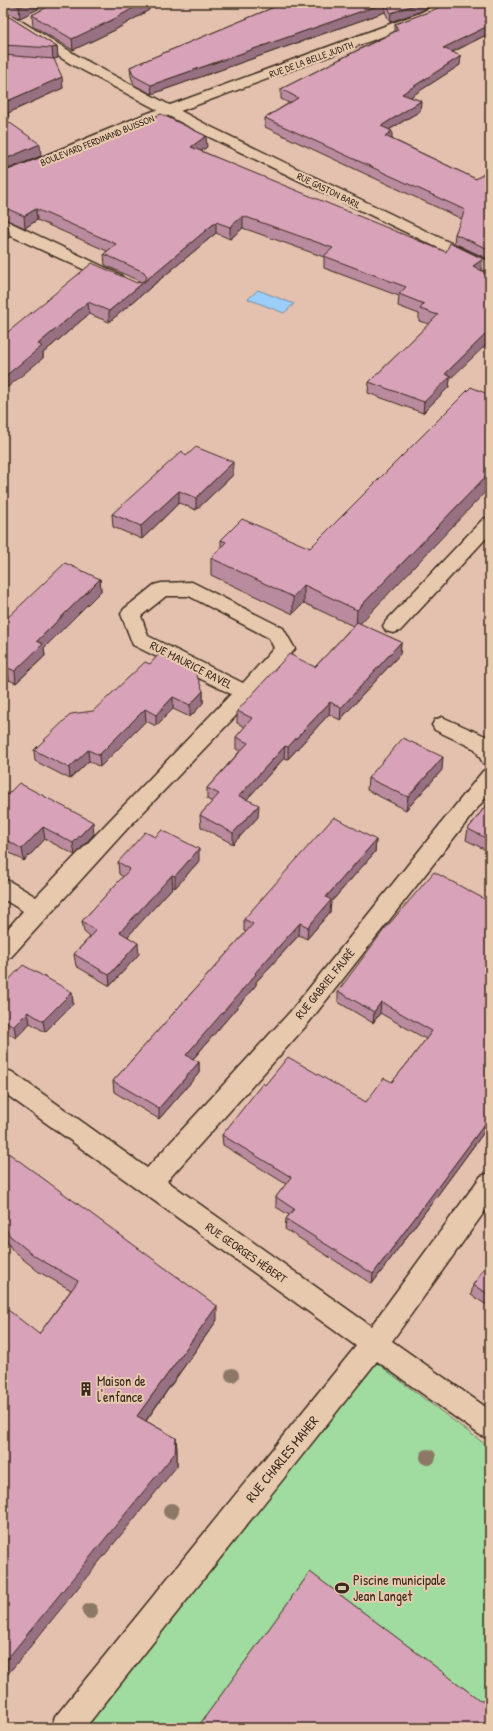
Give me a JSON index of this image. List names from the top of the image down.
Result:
{
  "streets": {
    "street": [
      "RUE DE LA BELLE JUDITH",
      "BOULEVARD FERDINAND BUISSON",
      "RUE GASTON BARIL",
      "RUE MAURICE RAVEL",
      "RUE GABRIEL FAURÉ",
      "RUE GEORGES HÉBERT",
      "RUE CHARLES MAHER"
    ]
  },
  "crossings": [
    ["RUE DE LA BELLE JUDITH", "BOULEVARD FERDINAND BUISSON"],
    ["RUE DE LA BELLE JUDITH", "RUE GASTON BARIL"],
    ["BOULEVARD FERDINAND BUISSON", "RUE GASTON BARIL"],
    ["RUE GABRIEL FAURÉ", "RUE GEORGES HÉBERT"],
    ["RUE GEORGES HÉBERT", "RUE CHARLES MAHER"]
  ],
  "places": {
    "building": ["Maison de l'enfance"],
    "sports": ["Piscine municipale Jean Langet"]
  }
}
